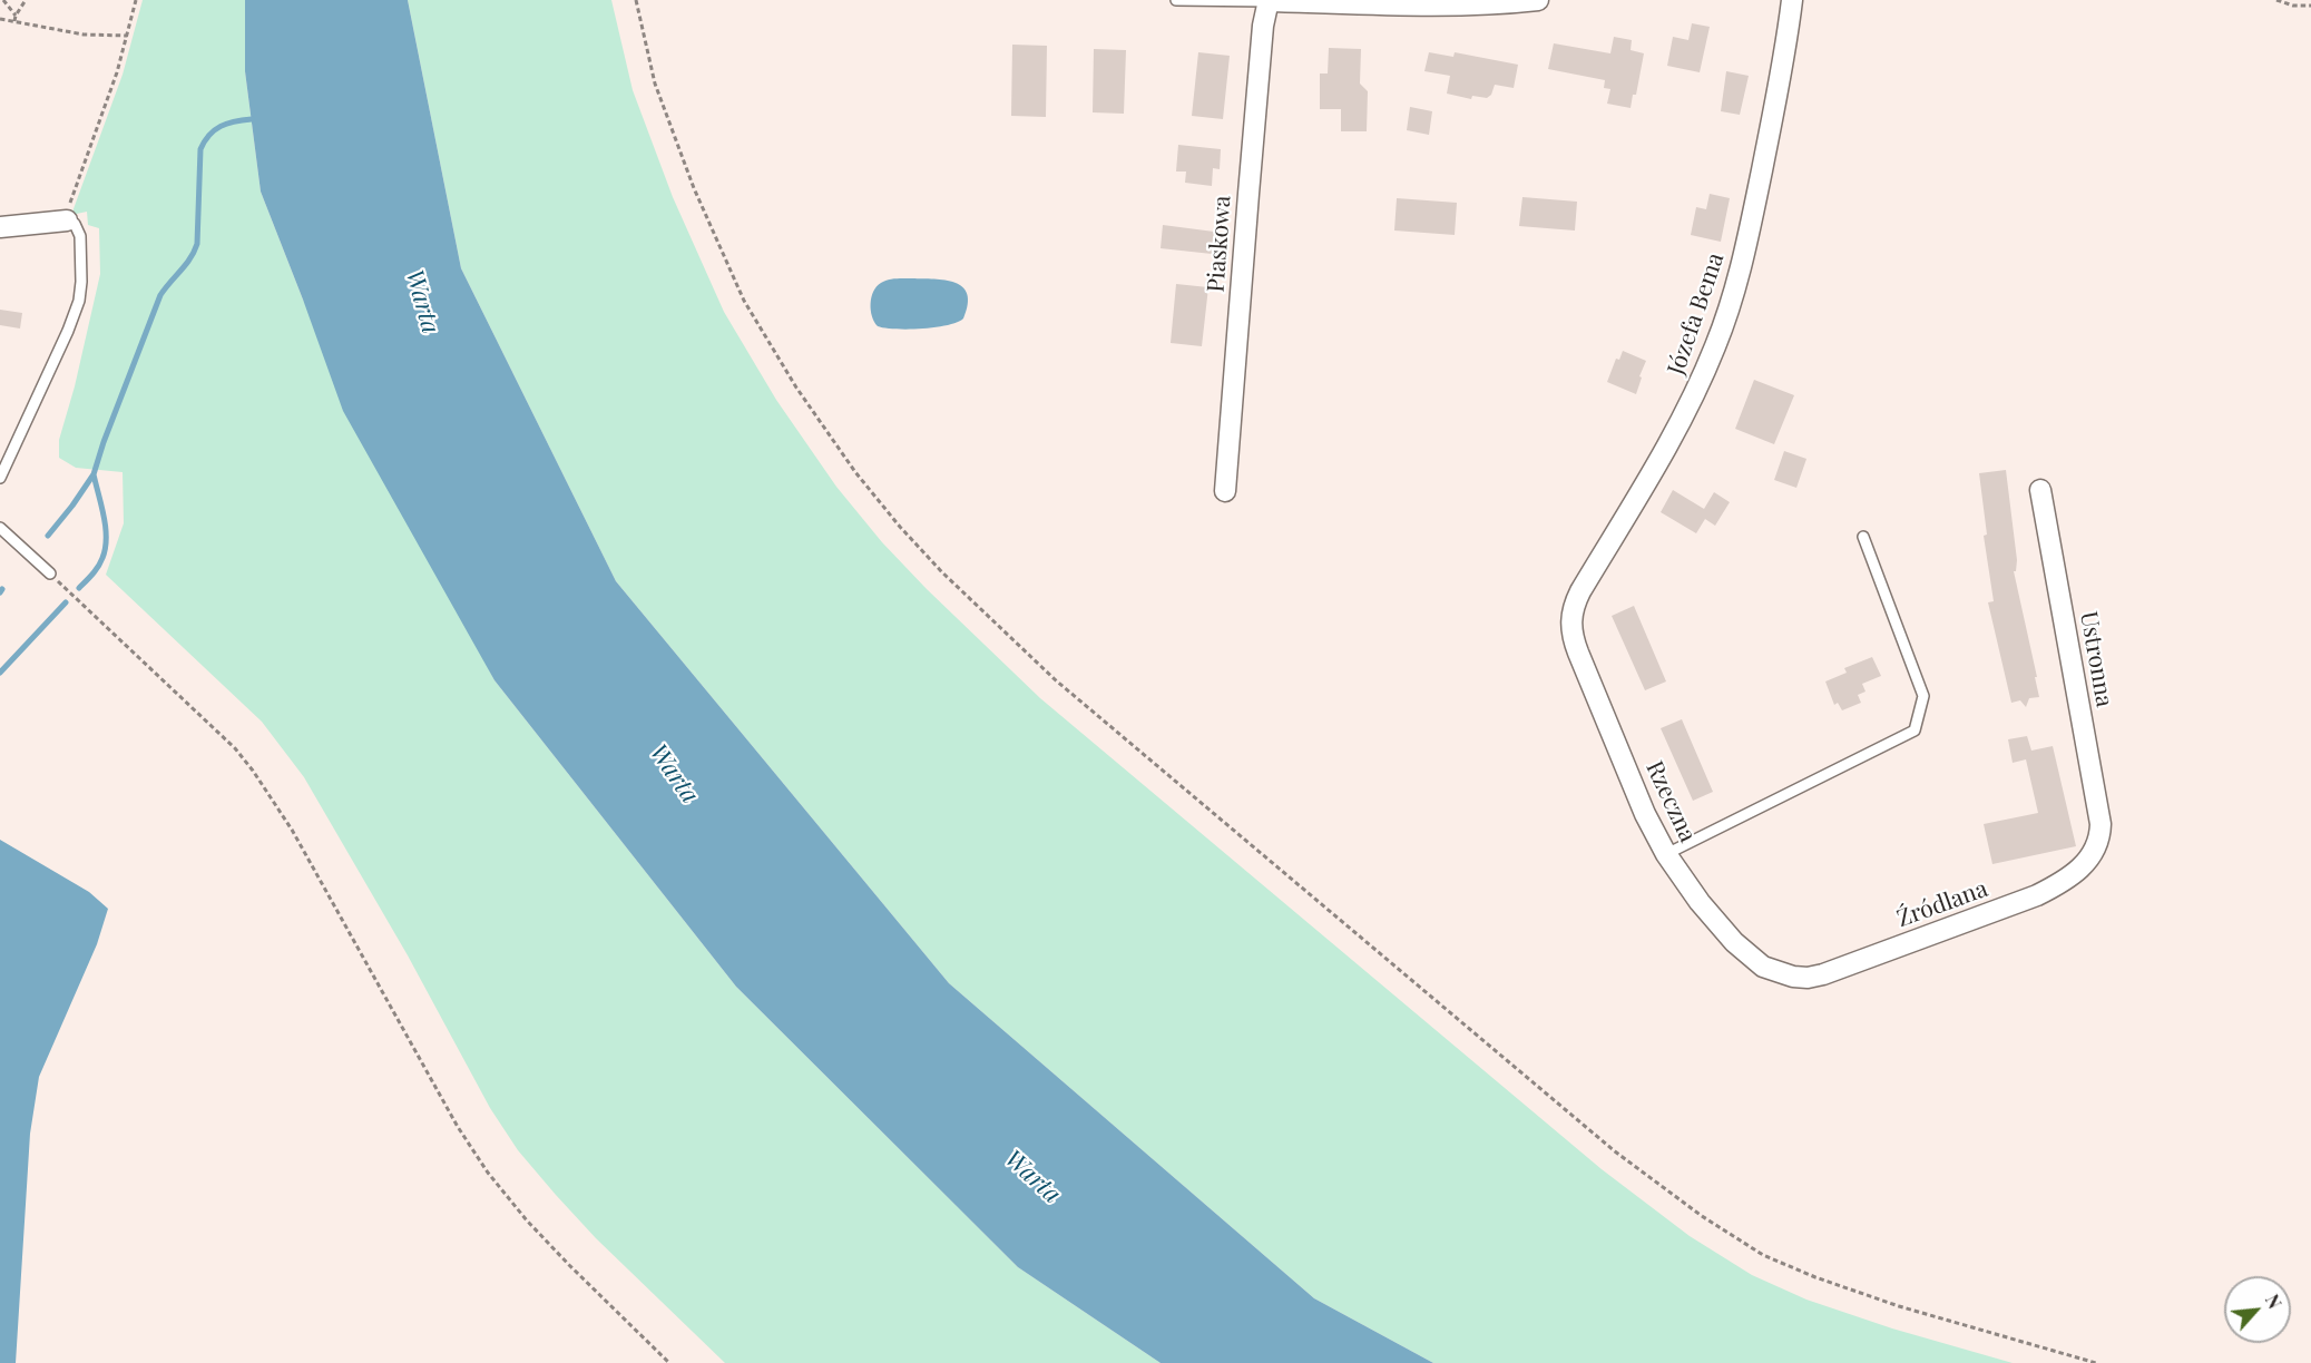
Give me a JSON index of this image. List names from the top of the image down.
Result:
{
  "streets": {
    "street": [
      "Piaskowa",
      "Józefa Bema",
      "Ustronna",
      "Rzeczna",
      "Źródlana"
    ]
  },
  "crossings": [
    ["Józefa Bema", "Rzeczna"],
    ["Ustronna", "Źródlana"],
    ["Rzeczna", "Źródlana"]
  ],
  "water": ["Warta"],
  "north": "top right"
}
